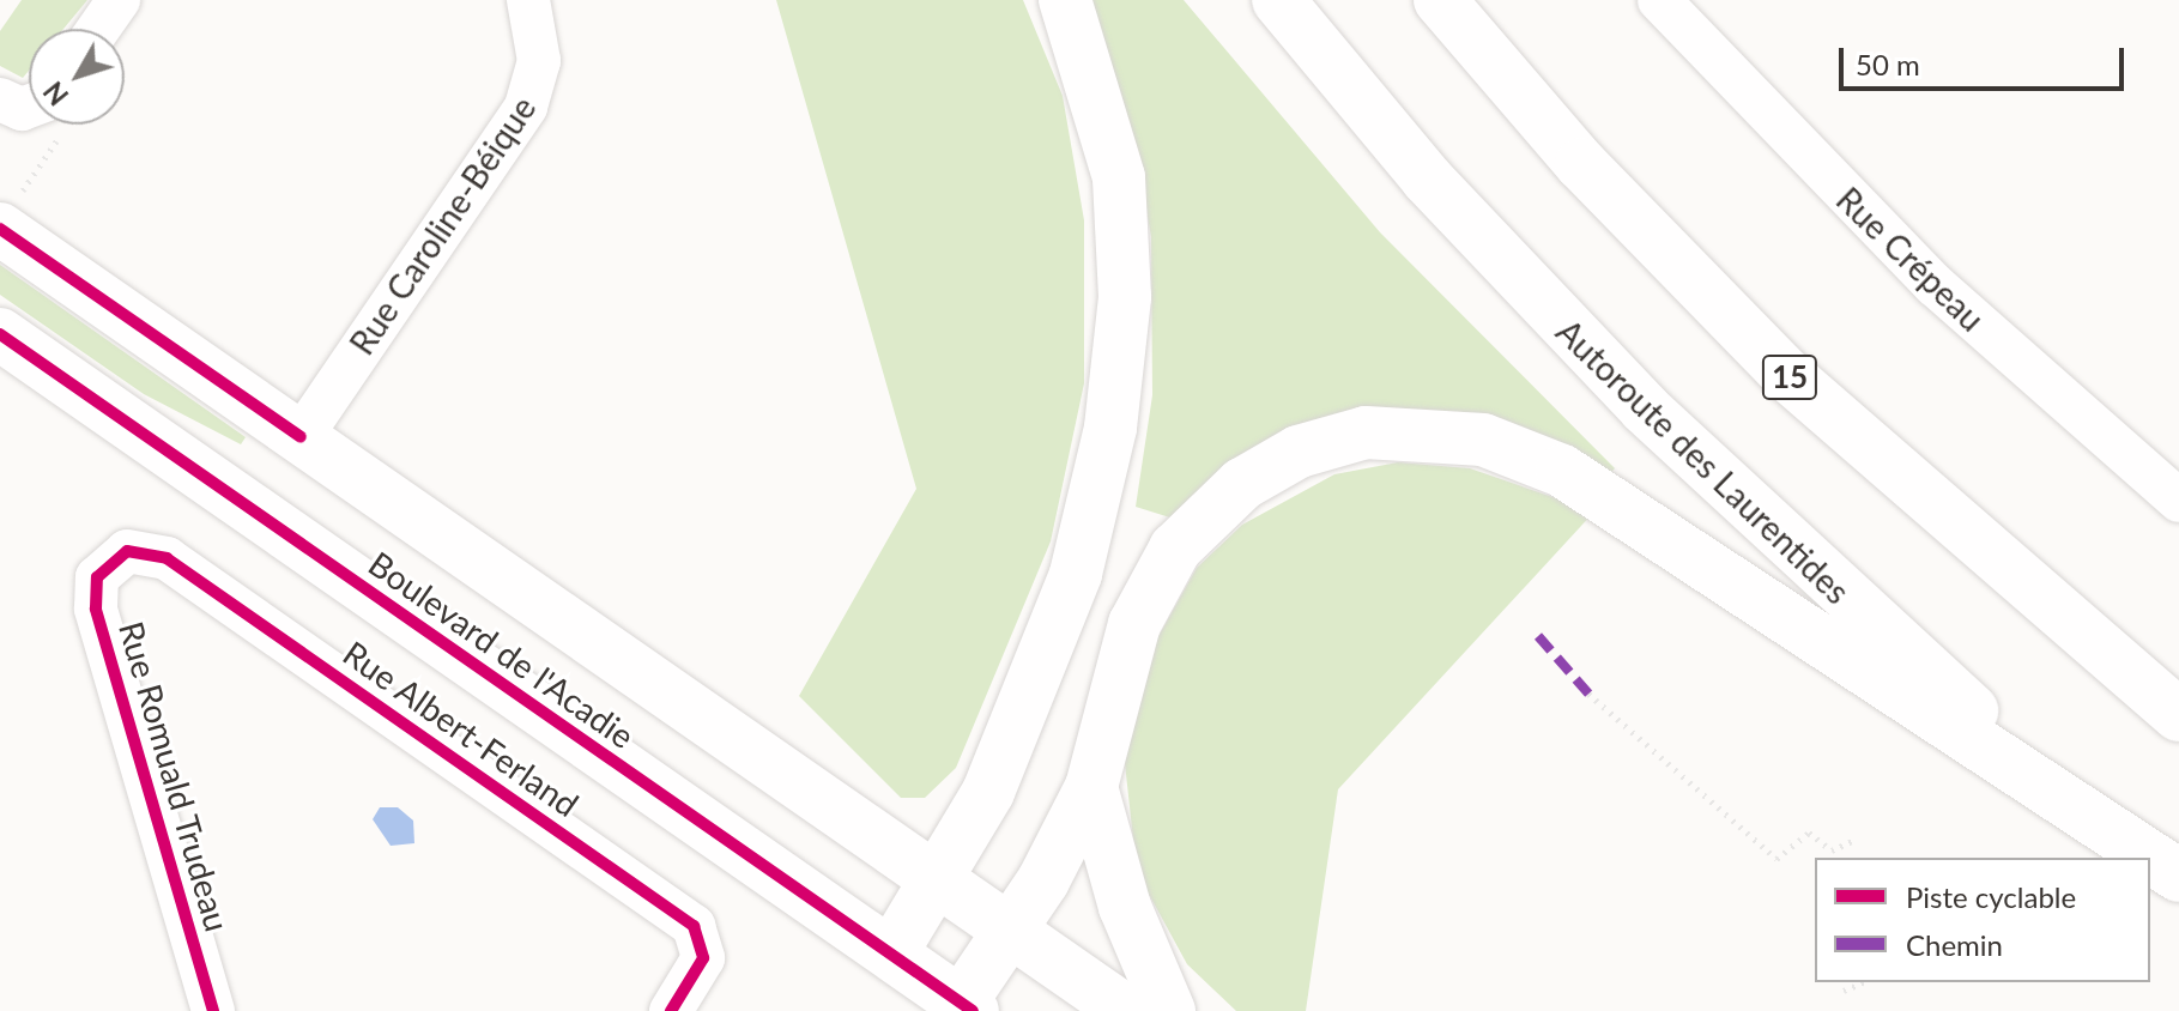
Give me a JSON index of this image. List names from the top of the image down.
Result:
{
  "streets": {
    "main road": ["15", "Autoroute des Laurentides", "Boulevard de l'Acadie"],
    "street": [
      "Rue Caroline-Béique",
      "Rue Crépeau",
      "Rue Albert-Ferland",
      "Rue Romuald Trudeau"
    ]
  },
  "crossings": [
    ["Rue Caroline-Béique", "Boulevard de l'Acadie"],
    ["Rue Albert-Ferland", "Rue Romuald Trudeau"]
  ],
  "legend": ["Piste cyclable", "Chemin"],
  "scale_bar": "50 m",
  "north": "bottom left"
}
